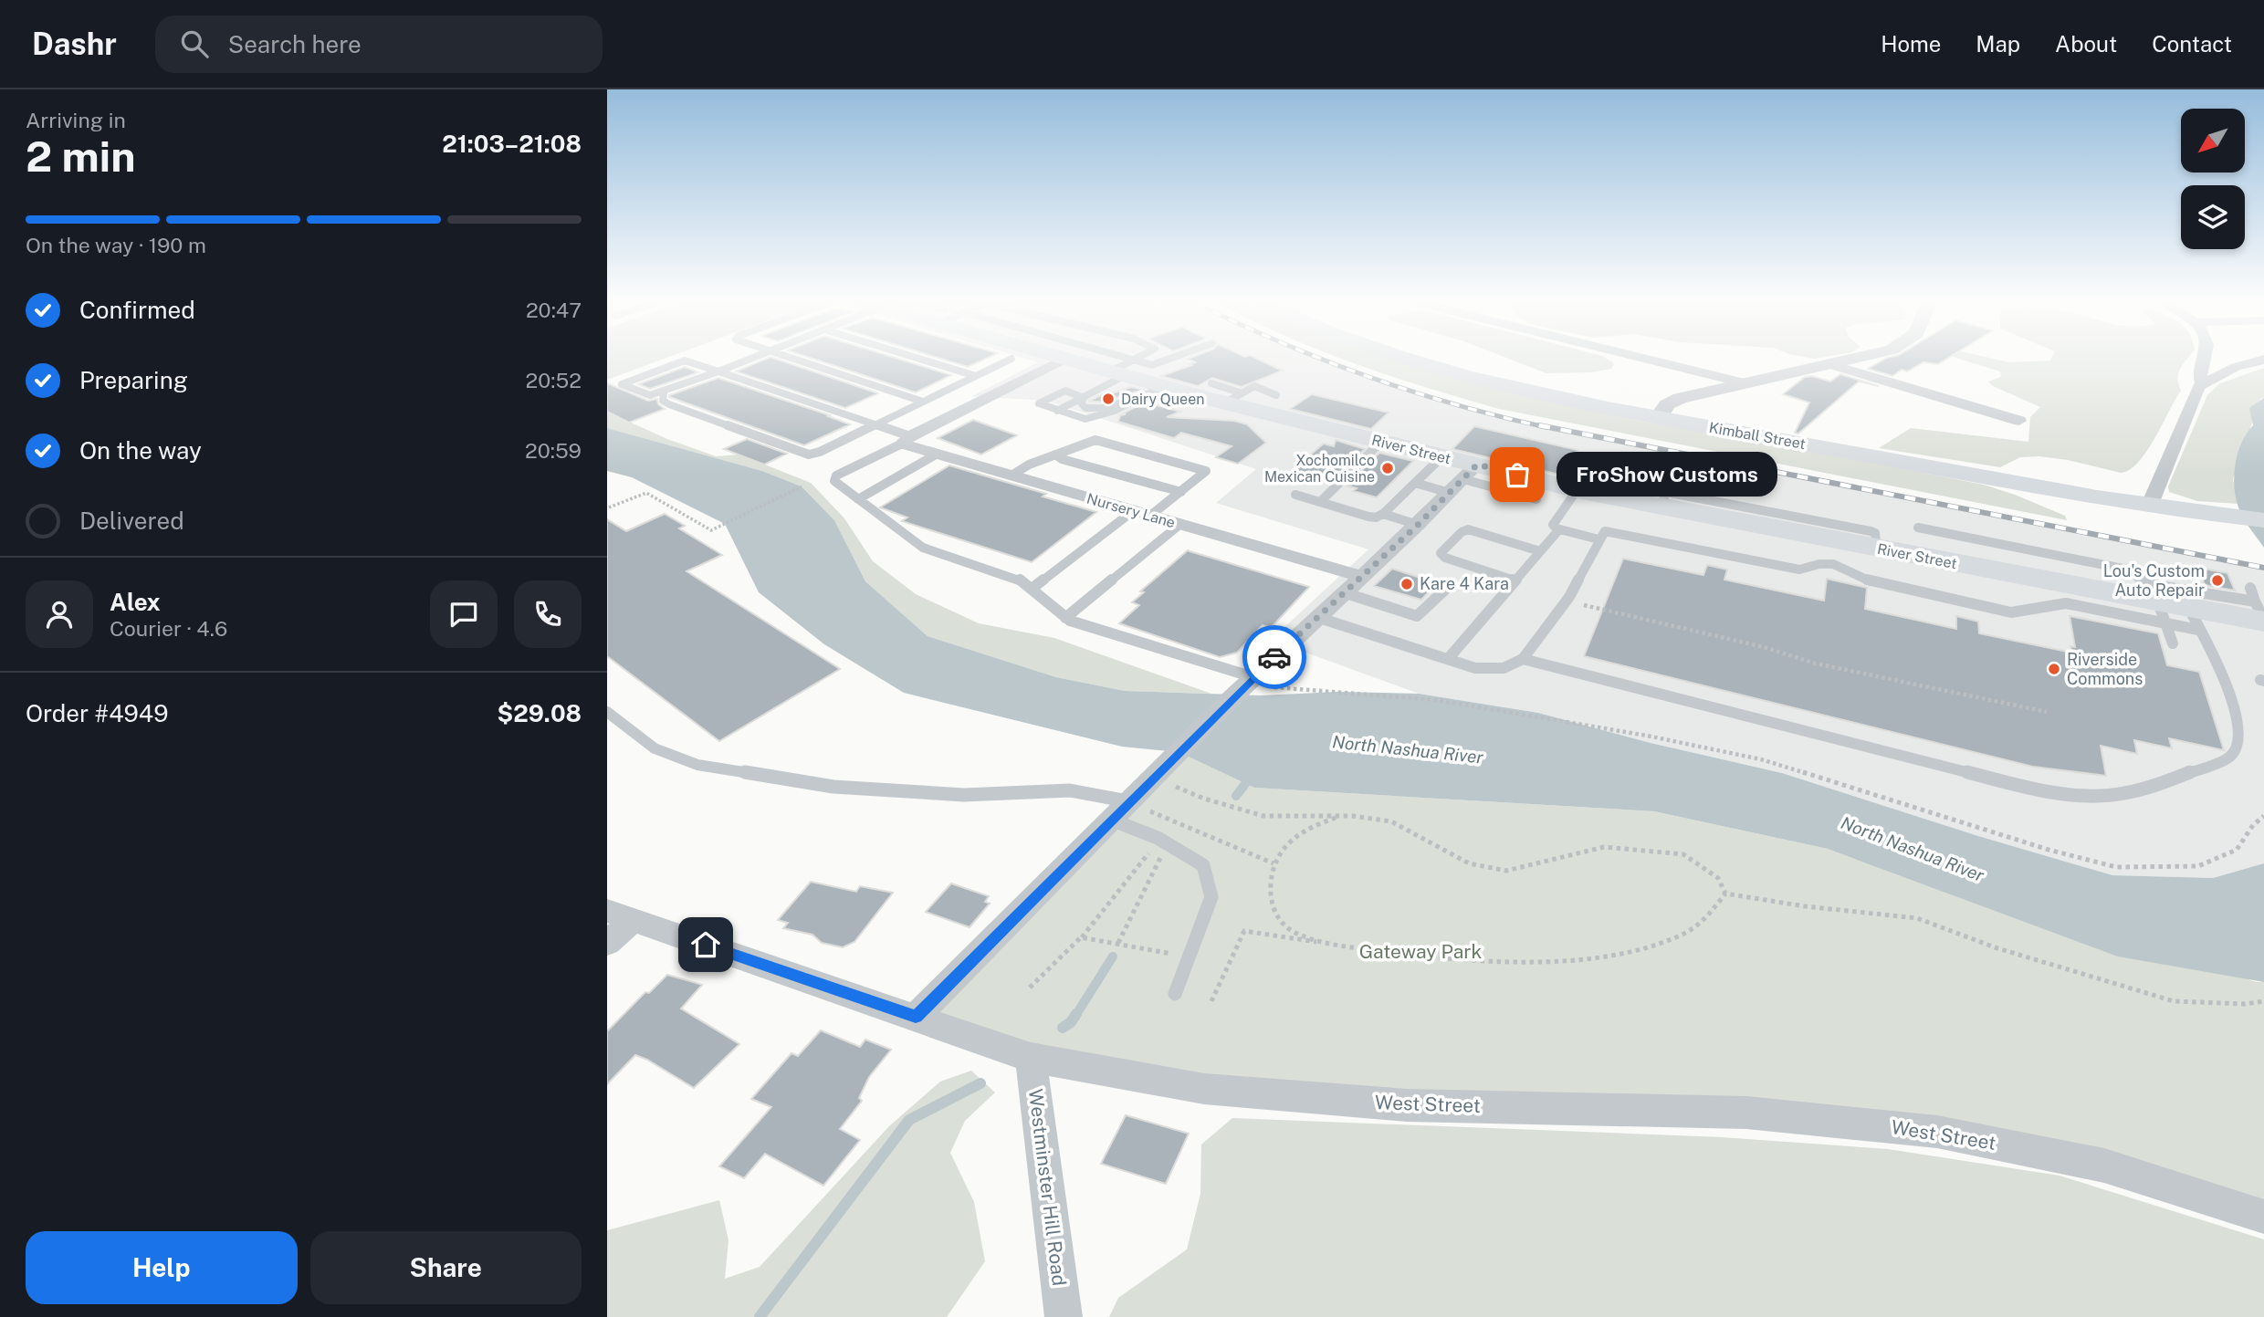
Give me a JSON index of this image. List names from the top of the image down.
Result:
{
  "streets": {
    "highway": ["River Street"],
    "main road": ["Kimball Street"],
    "street": ["Nursery Lane", "West Street", "Westminster Hill Road"]
  },
  "crossings": [
    ["West Street", "Westminster Hill Road"]
  ],
  "water": ["North Nashua River"],
  "parks": ["Gateway Park"],
  "places": [
    "Dairy Queen",
    "Xochomilco Mexican Cuisine",
    "FroShow Customs",
    "Lou's Custom Auto Repair",
    "Kare 4 Kara",
    "Riverside Commons"
  ],
  "north": "bottom left",
  "page": {
    "header": "Dashr",
    "search": "Search here",
    "nav": [
      "Home",
      "Map",
      "About",
      "Contact"
    ],
    "heading": ["2 min", "Arriving in", "21:03–21:08"],
    "panel": [
      "Alex",
      "Courier · 4.6",
      "Order #4949",
      "$29.08"
    ],
    "bar": "On the way · 190 m",
    "list": [
      ["Confirmed", "20:47"],
      ["Preparing", "20:52"],
      ["On the way", "20:59"],
      "Delivered"
    ],
    "bubble": "FroShow Customs",
    "buttons": ["Help", "Share"]
  }
}
